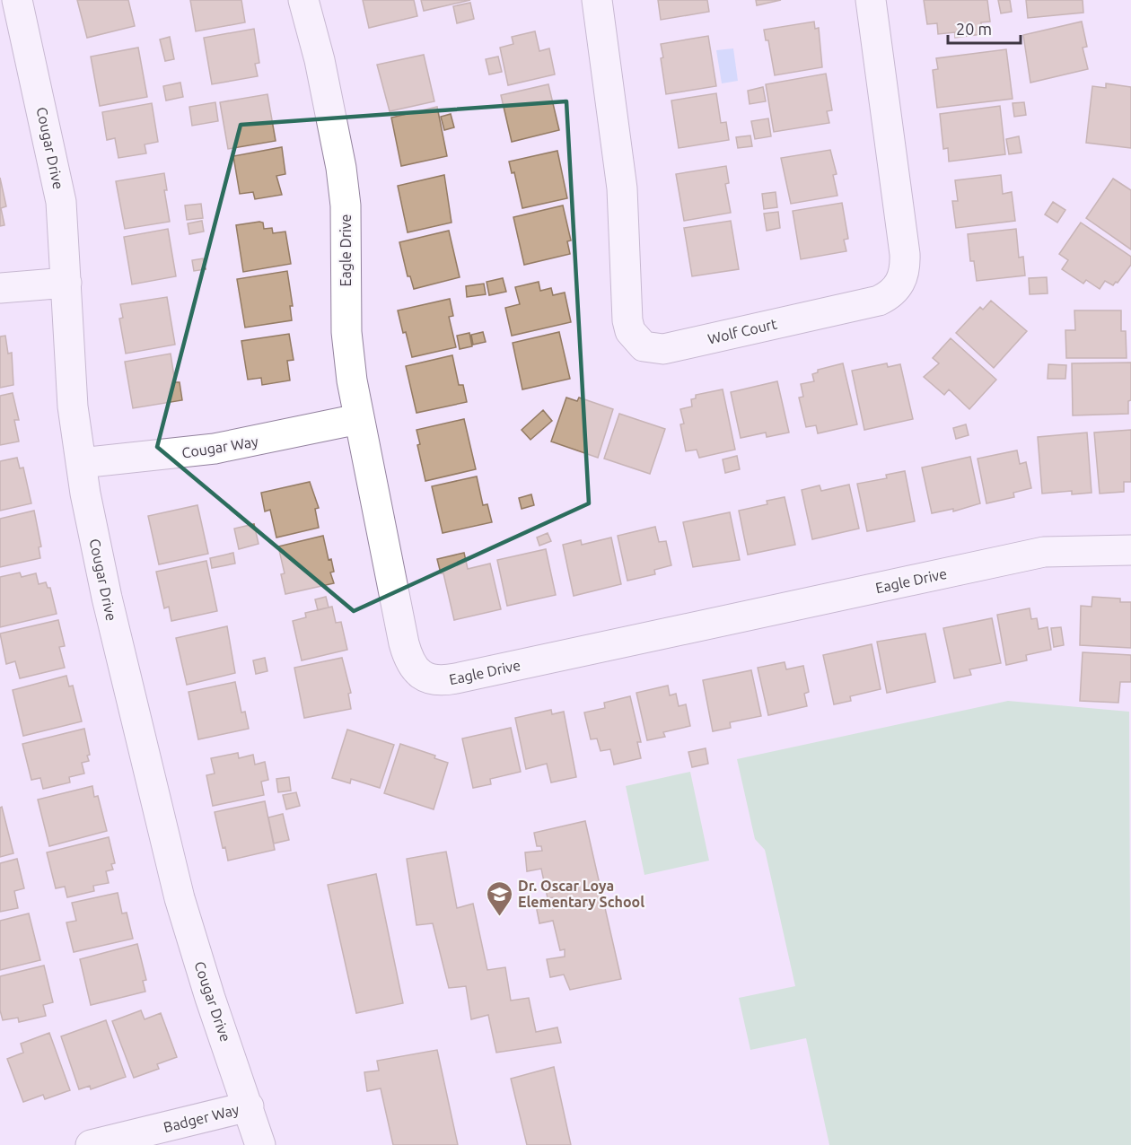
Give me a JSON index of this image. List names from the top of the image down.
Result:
{
  "streets": {
    "street": [
      "Cougar Drive",
      "Eagle Drive",
      "Wolf Court",
      "Cougar Way",
      "Badger Way"
    ]
  },
  "crossings": [
    ["Cougar Drive", "Cougar Way"],
    ["Cougar Drive", "Badger Way"],
    ["Eagle Drive", "Cougar Way"]
  ],
  "places": {
    "school or university": ["Dr. Oscar Loya Elementary School"]
  },
  "scale_bar": "20 m"
}
